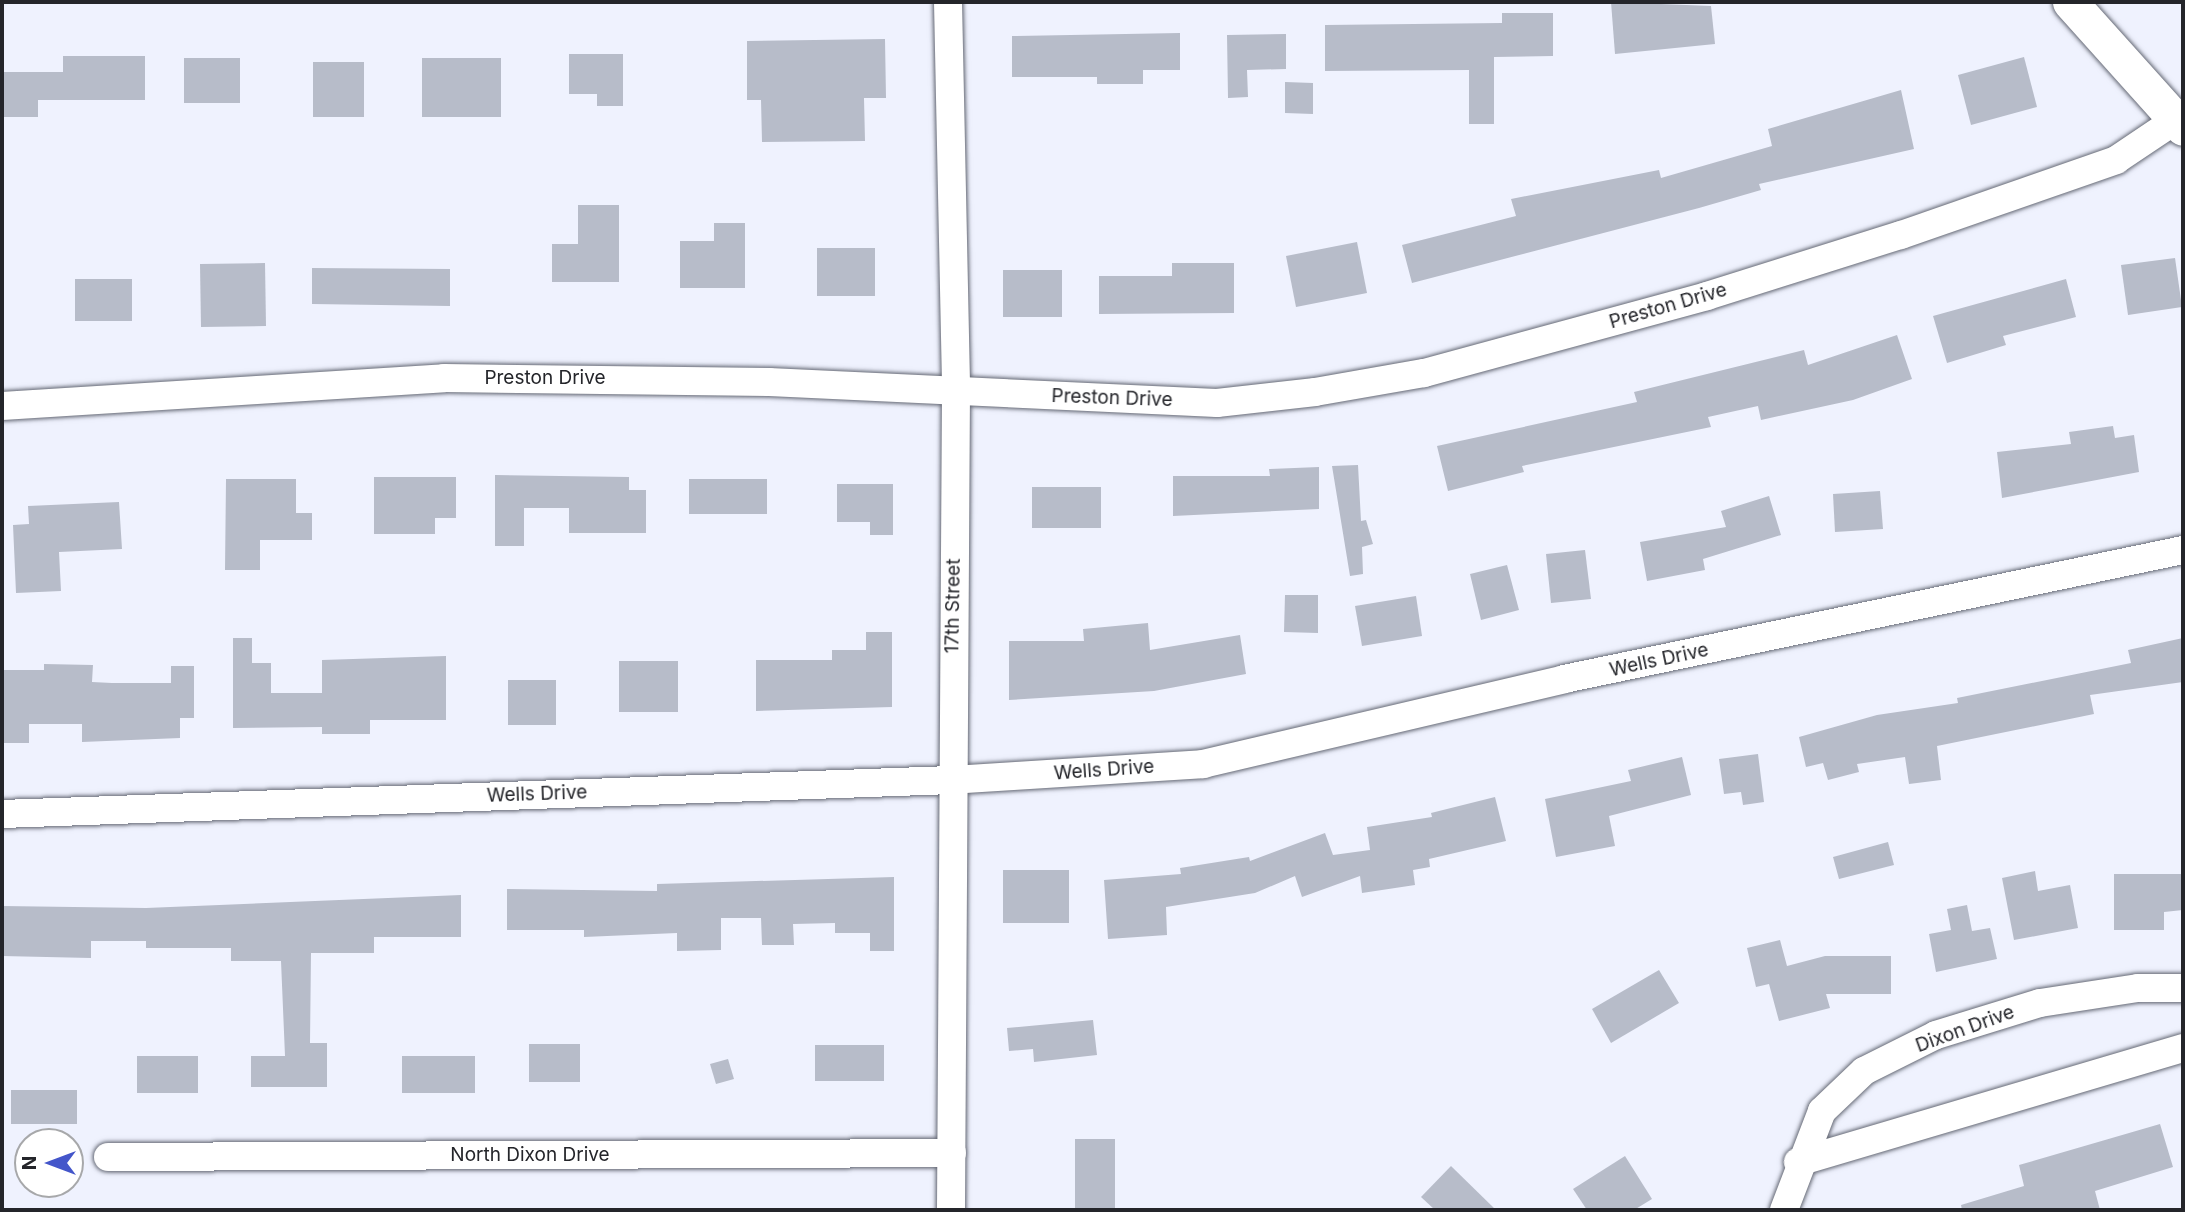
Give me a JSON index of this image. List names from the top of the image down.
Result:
{
  "streets": {
    "street": [
      "Preston Drive",
      "17th Street",
      "Wells Drive",
      "Dixon Drive",
      "North Dixon Drive"
    ]
  },
  "crossings": [
    ["Preston Drive", "17th Street"],
    ["17th Street", "Wells Drive"],
    ["17th Street", "North Dixon Drive"]
  ],
  "north": "left"
}
